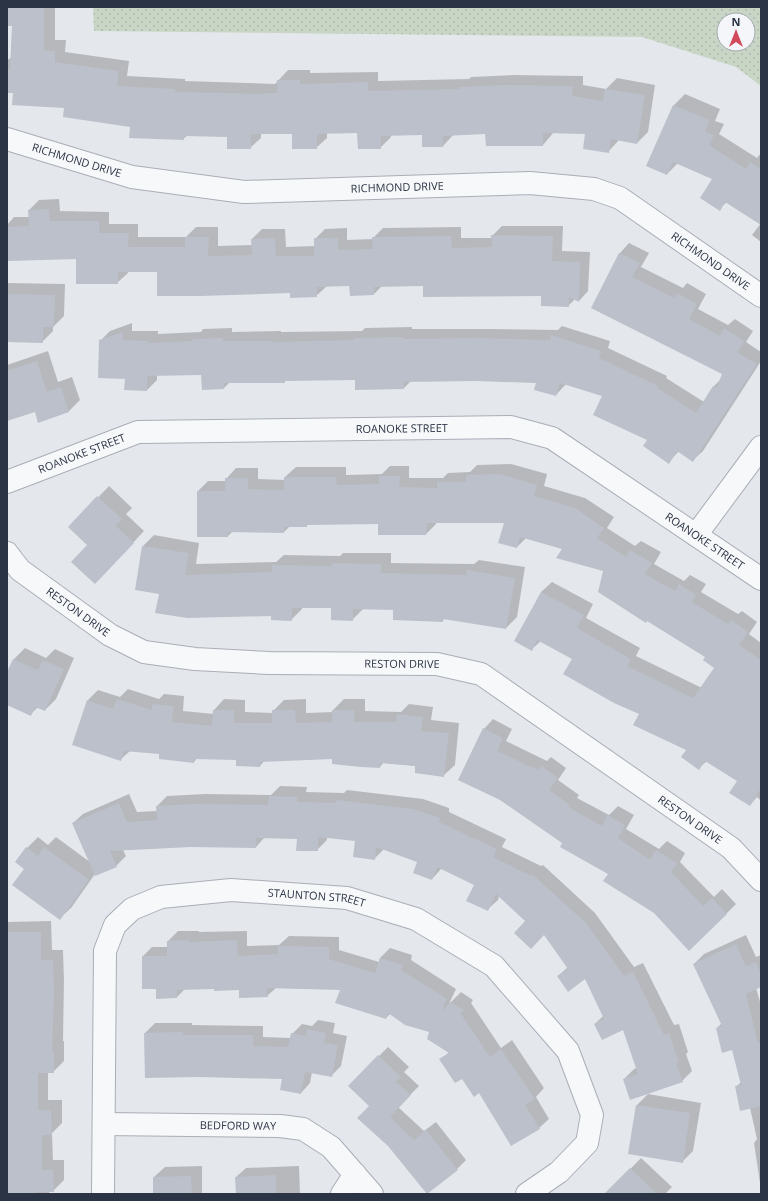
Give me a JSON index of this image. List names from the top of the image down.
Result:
{
  "streets": {
    "street": [
      "RICHMOND DRIVE",
      "ROANOKE STREET",
      "RESTON DRIVE",
      "STAUNTON STREET",
      "BEDFORD WAY"
    ]
  },
  "crossings": [
    ["STAUNTON STREET", "BEDFORD WAY"]
  ],
  "north": "top"
}
